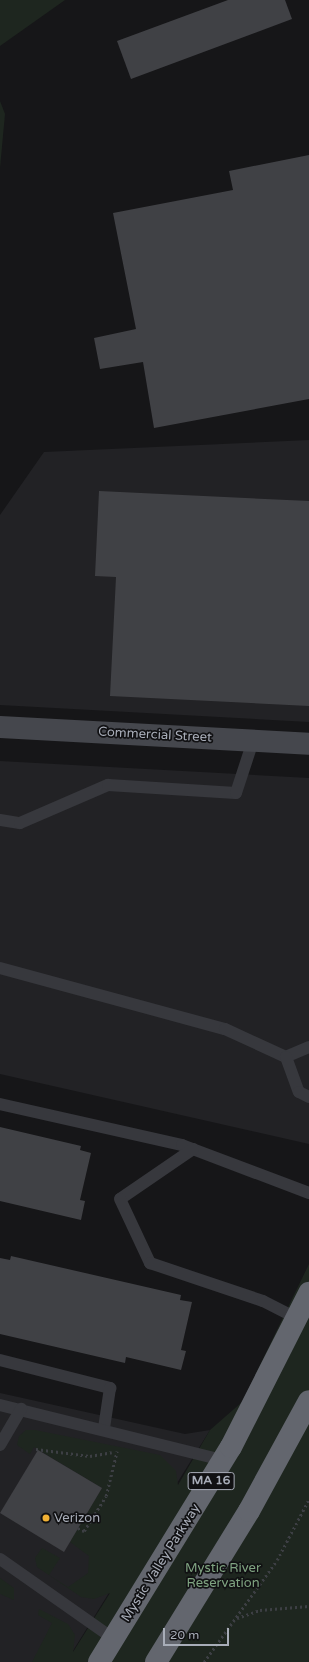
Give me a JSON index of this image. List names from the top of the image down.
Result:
{
  "streets": {
    "highway": ["MA 16", "Mystic Valley Parkway"],
    "street": ["Commercial Street"]
  },
  "parks": ["Mystic River Reservation"],
  "places": ["Verizon"],
  "scale_bar": "20 m"
}
